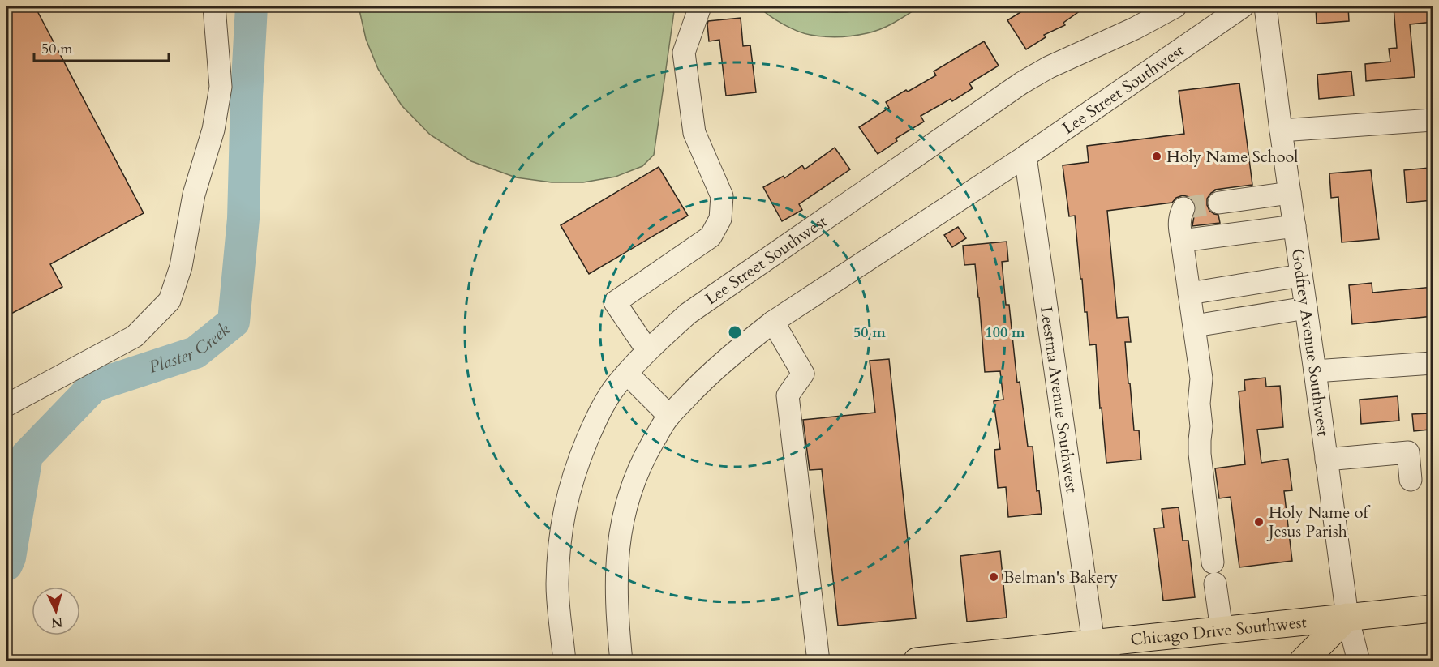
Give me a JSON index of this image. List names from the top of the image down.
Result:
{
  "streets": {
    "main road": ["Chicago Drive Southwest"],
    "street": ["Lee Street Southwest", "Godfrey Avenue Southwest", "Leestma Avenue Southwest"]
  },
  "crossings": [
    ["Lee Street Southwest", "Leestma Avenue Southwest"],
    ["Godfrey Avenue Southwest", "Chicago Drive Southwest"],
    ["Leestma Avenue Southwest", "Chicago Drive Southwest"]
  ],
  "water": ["Plaster Creek"],
  "places": ["Holy Name School", "Holy Name of Jesus Parish", "Belman's Bakery"],
  "scale_bar": "50 m",
  "north": "bottom",
  "rings": ["50 m", "100 m"]
}
